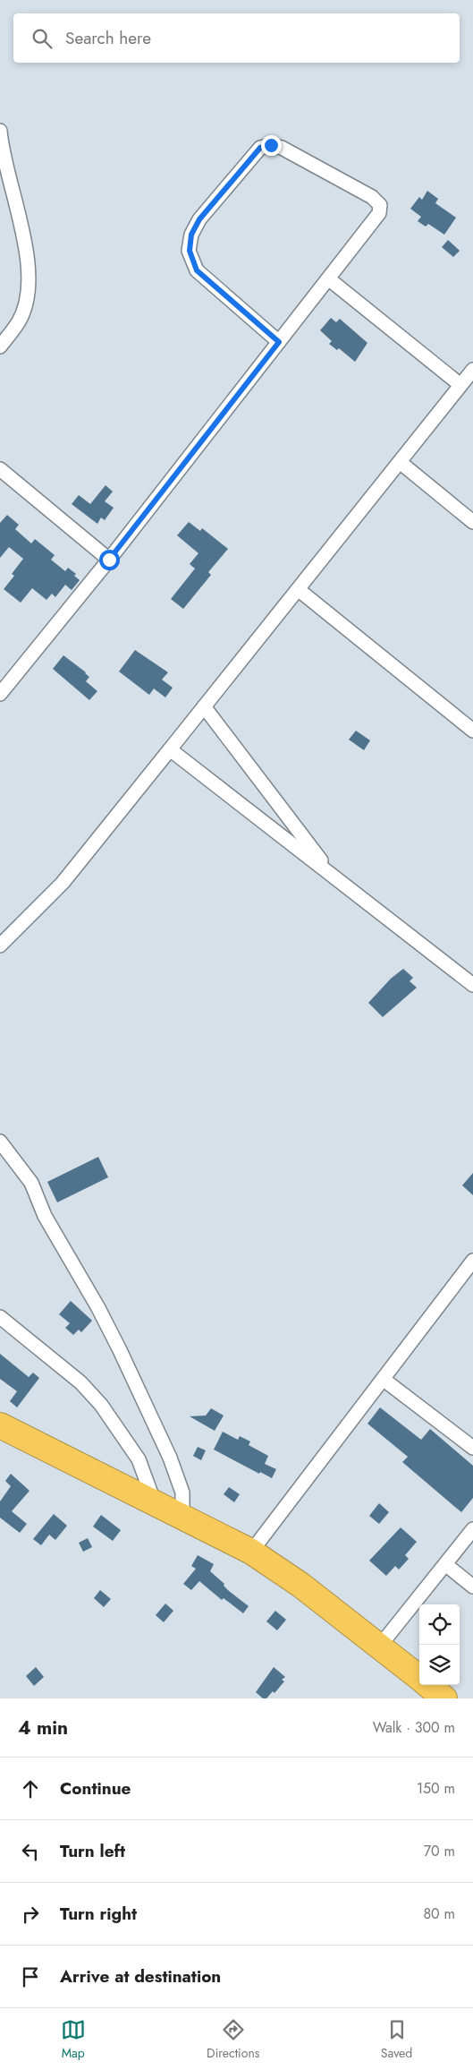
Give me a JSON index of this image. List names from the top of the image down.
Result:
{
  "page": {
    "search": "Search here",
    "heading": ["4 min", "Walk · 300 m"],
    "list": [
      ["Continue", "150 m"],
      ["Turn left", "70 m"],
      ["Turn right", "80 m"],
      "Arrive at destination"
    ],
    "nav": ["Map", "Directions", "Saved"]
  }
}
